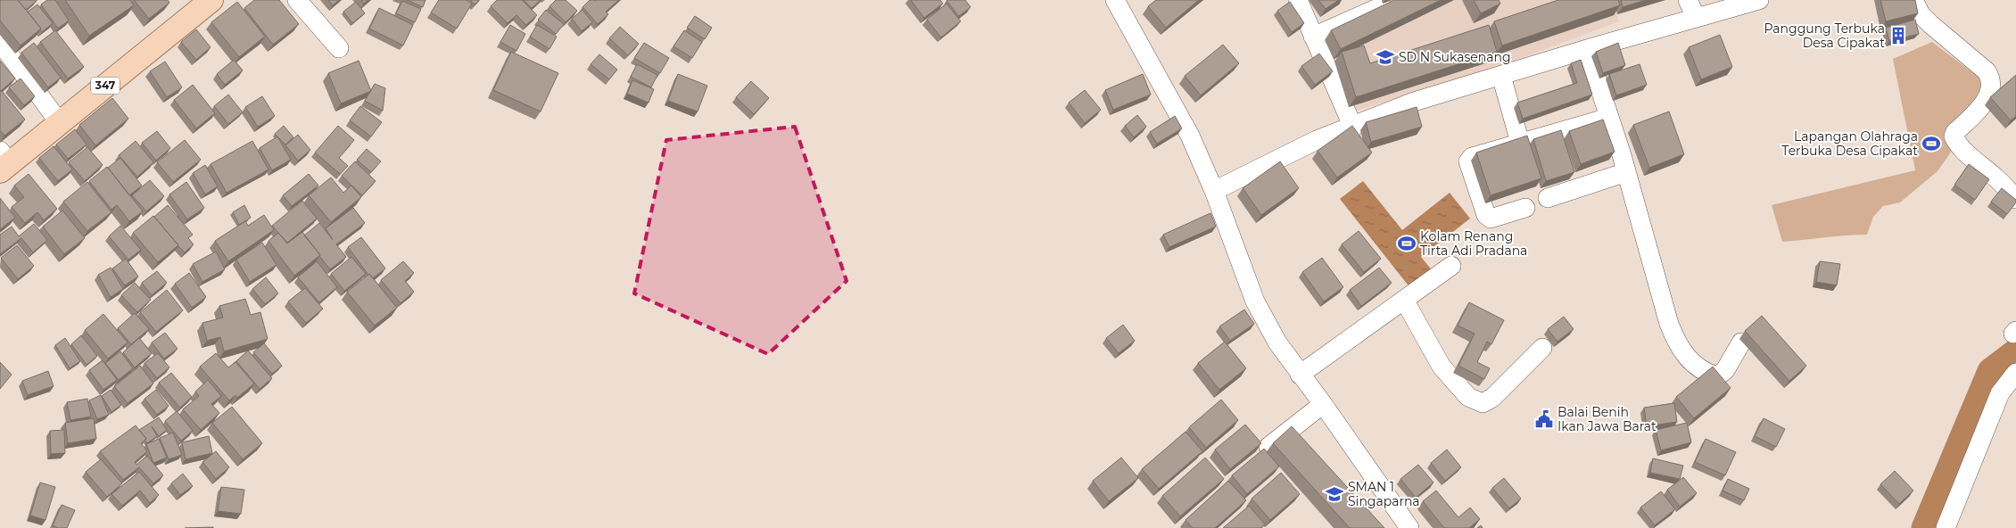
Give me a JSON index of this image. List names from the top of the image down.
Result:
{
  "streets": {
    "main road": ["347"]
  },
  "places": {
    "building": ["Panggung Terbuka Desa Cipakat"],
    "school or university": ["SD N Sukasenang", "SMAN 1 Singaparna"],
    "sports": ["Lapangan Olahraga Terbuka Desa Cipakat", "Kolam Renang Tirta Adi Pradana"],
    "public building": ["Balai Benih Ikan Jawa Barat"]
  }
}
